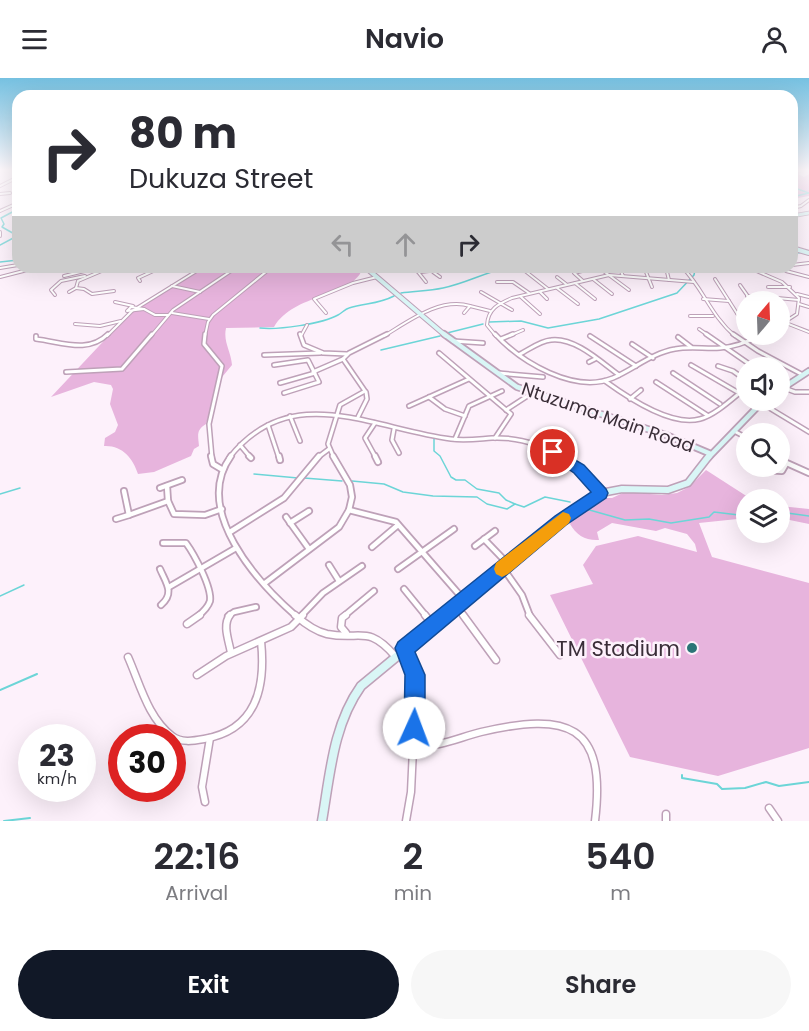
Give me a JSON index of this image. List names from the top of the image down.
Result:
{
  "streets": {
    "main road": ["Ntuzuma Main Road"]
  },
  "places": ["TM Stadium"],
  "north": "top",
  "page": {
    "header": "Navio",
    "turn": ["80 m", "Dukuza Street"],
    "speed": "23 km/h",
    "limit": "30",
    "eta": [
      "22:16",
      "Arrival",
      "2",
      "min",
      "540",
      "m"
    ],
    "buttons": ["Exit", "Share"]
  }
}
